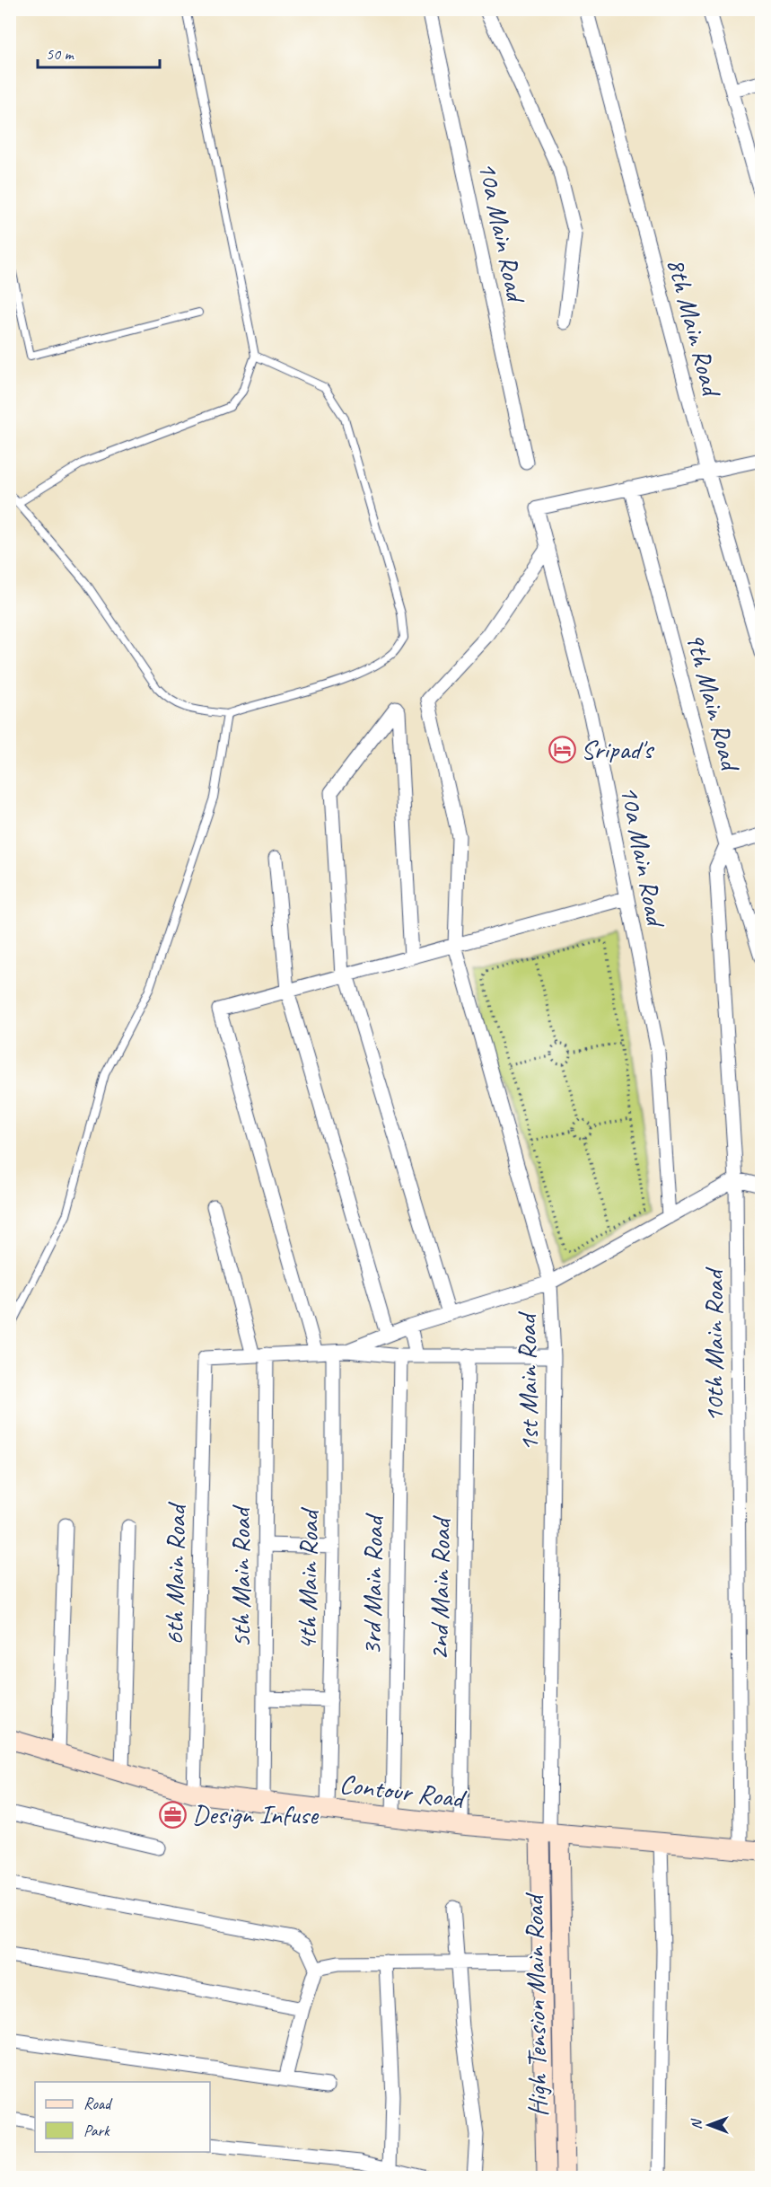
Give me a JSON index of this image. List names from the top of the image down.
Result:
{
  "streets": {
    "main road": ["Contour Road", "High Tension Main Road"],
    "street": [
      "10a Main Road",
      "8th Main Road",
      "9th Main Road",
      "10th Main Road",
      "1st Main Road",
      "6th Main Road",
      "5th Main Road",
      "4th Main Road",
      "3rd Main Road",
      "2nd Main Road"
    ]
  },
  "crossings": [
    ["10a Main Road", "9th Main Road"],
    ["10a Main Road", "1st Main Road"],
    ["9th Main Road", "10th Main Road"],
    ["10th Main Road", "Contour Road"],
    ["1st Main Road", "Contour Road"],
    ["1st Main Road", "High Tension Main Road"],
    ["6th Main Road", "5th Main Road"],
    ["6th Main Road", "Contour Road"],
    ["5th Main Road", "Contour Road"],
    ["4th Main Road", "Contour Road"],
    ["3rd Main Road", "Contour Road"],
    ["2nd Main Road", "Contour Road"],
    ["Contour Road", "High Tension Main Road"]
  ],
  "places": {
    "hotel": ["Sripad's"],
    "office": ["Design Infuse"]
  },
  "legend": ["Road", "Park"],
  "scale_bar": "50 m",
  "north": "left"
}
